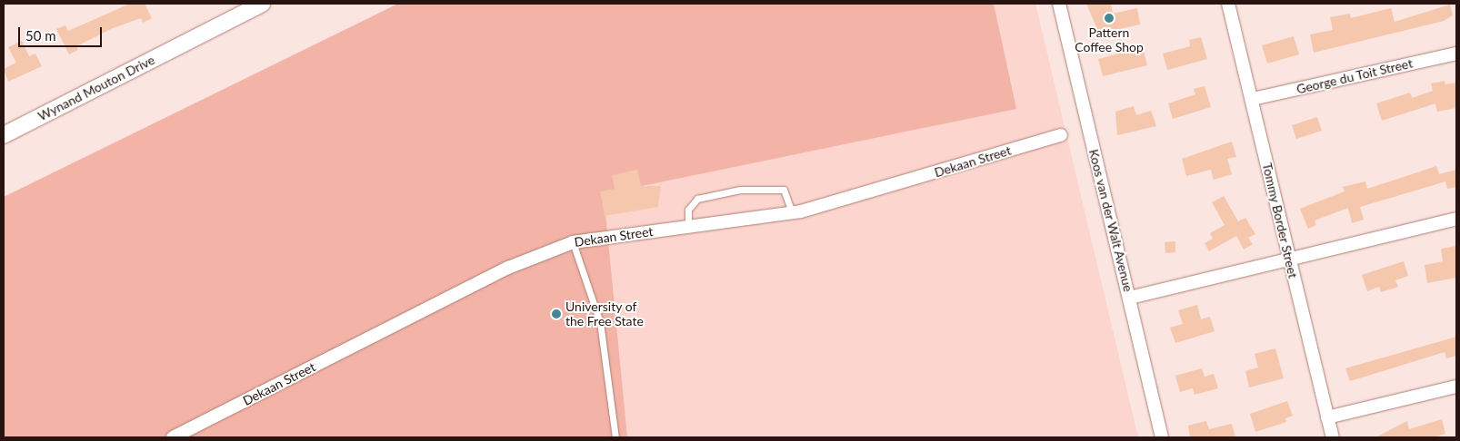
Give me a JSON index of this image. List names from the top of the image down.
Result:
{
  "streets": {
    "street": [
      "George du Toit Street",
      "Wynand Mouton Drive",
      "Dekaan Street",
      "Koos van der Walt Avenue",
      "Tommy Border Street"
    ]
  },
  "crossings": [
    ["George du Toit Street", "Tommy Border Street"]
  ],
  "places": ["Pattern Coffee Shop", "University of the Free State"],
  "scale_bar": "50 m"
}
